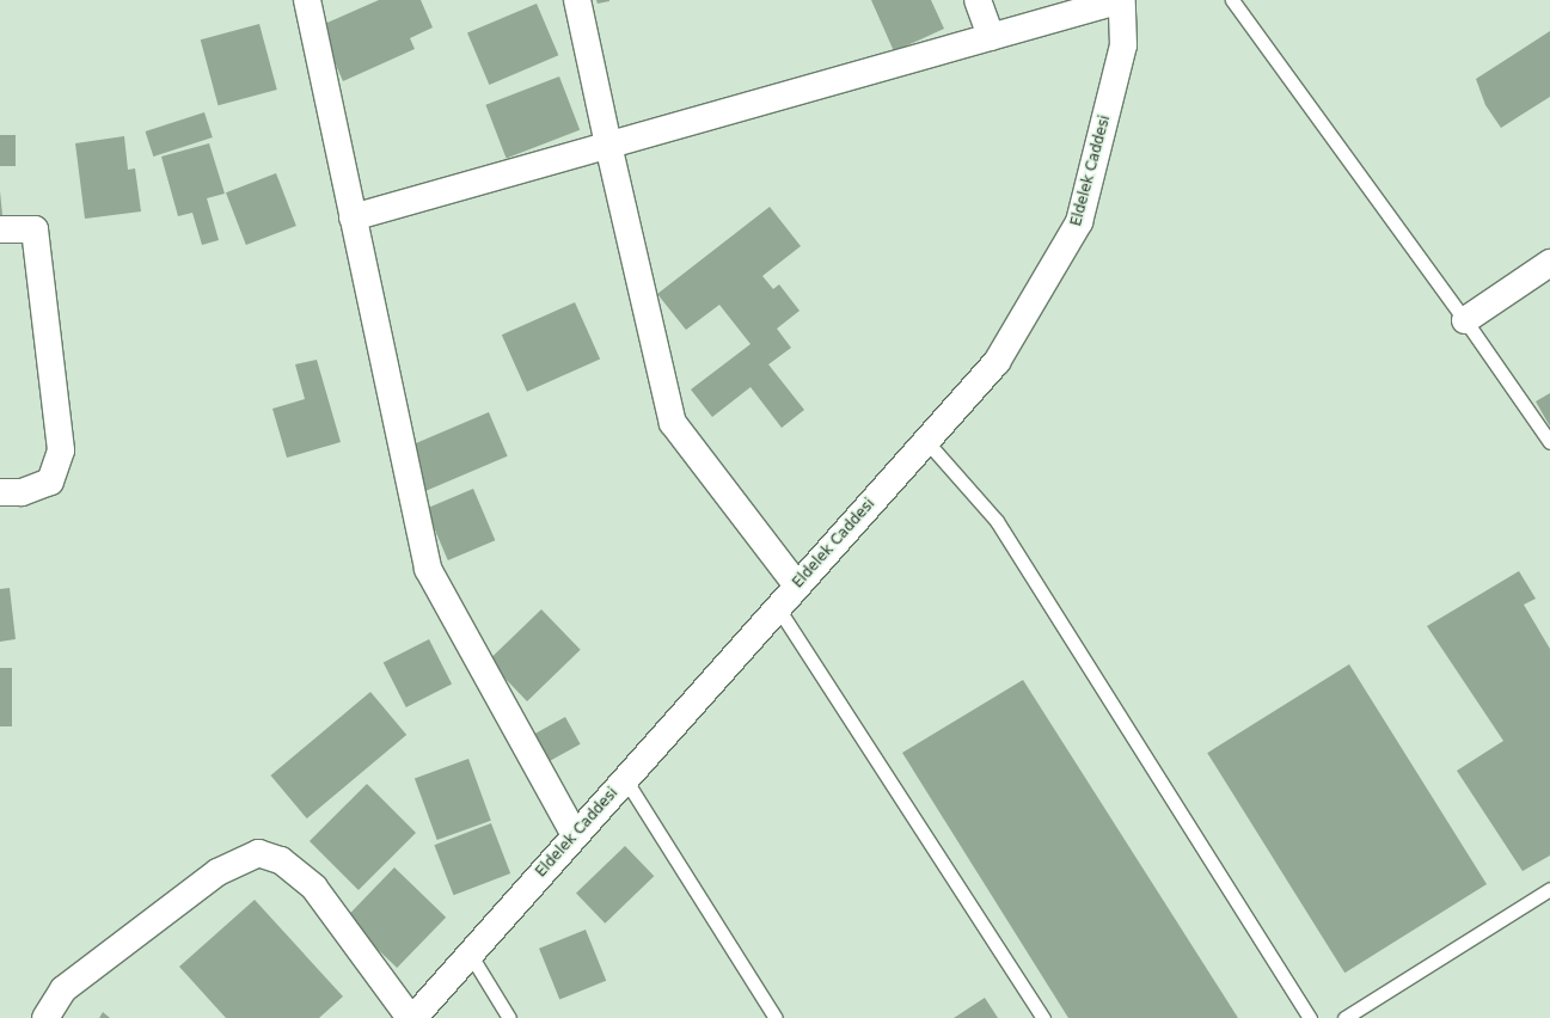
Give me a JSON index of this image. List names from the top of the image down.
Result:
{
  "streets": {
    "street": ["Eldelek Caddesi"]
  }
}
